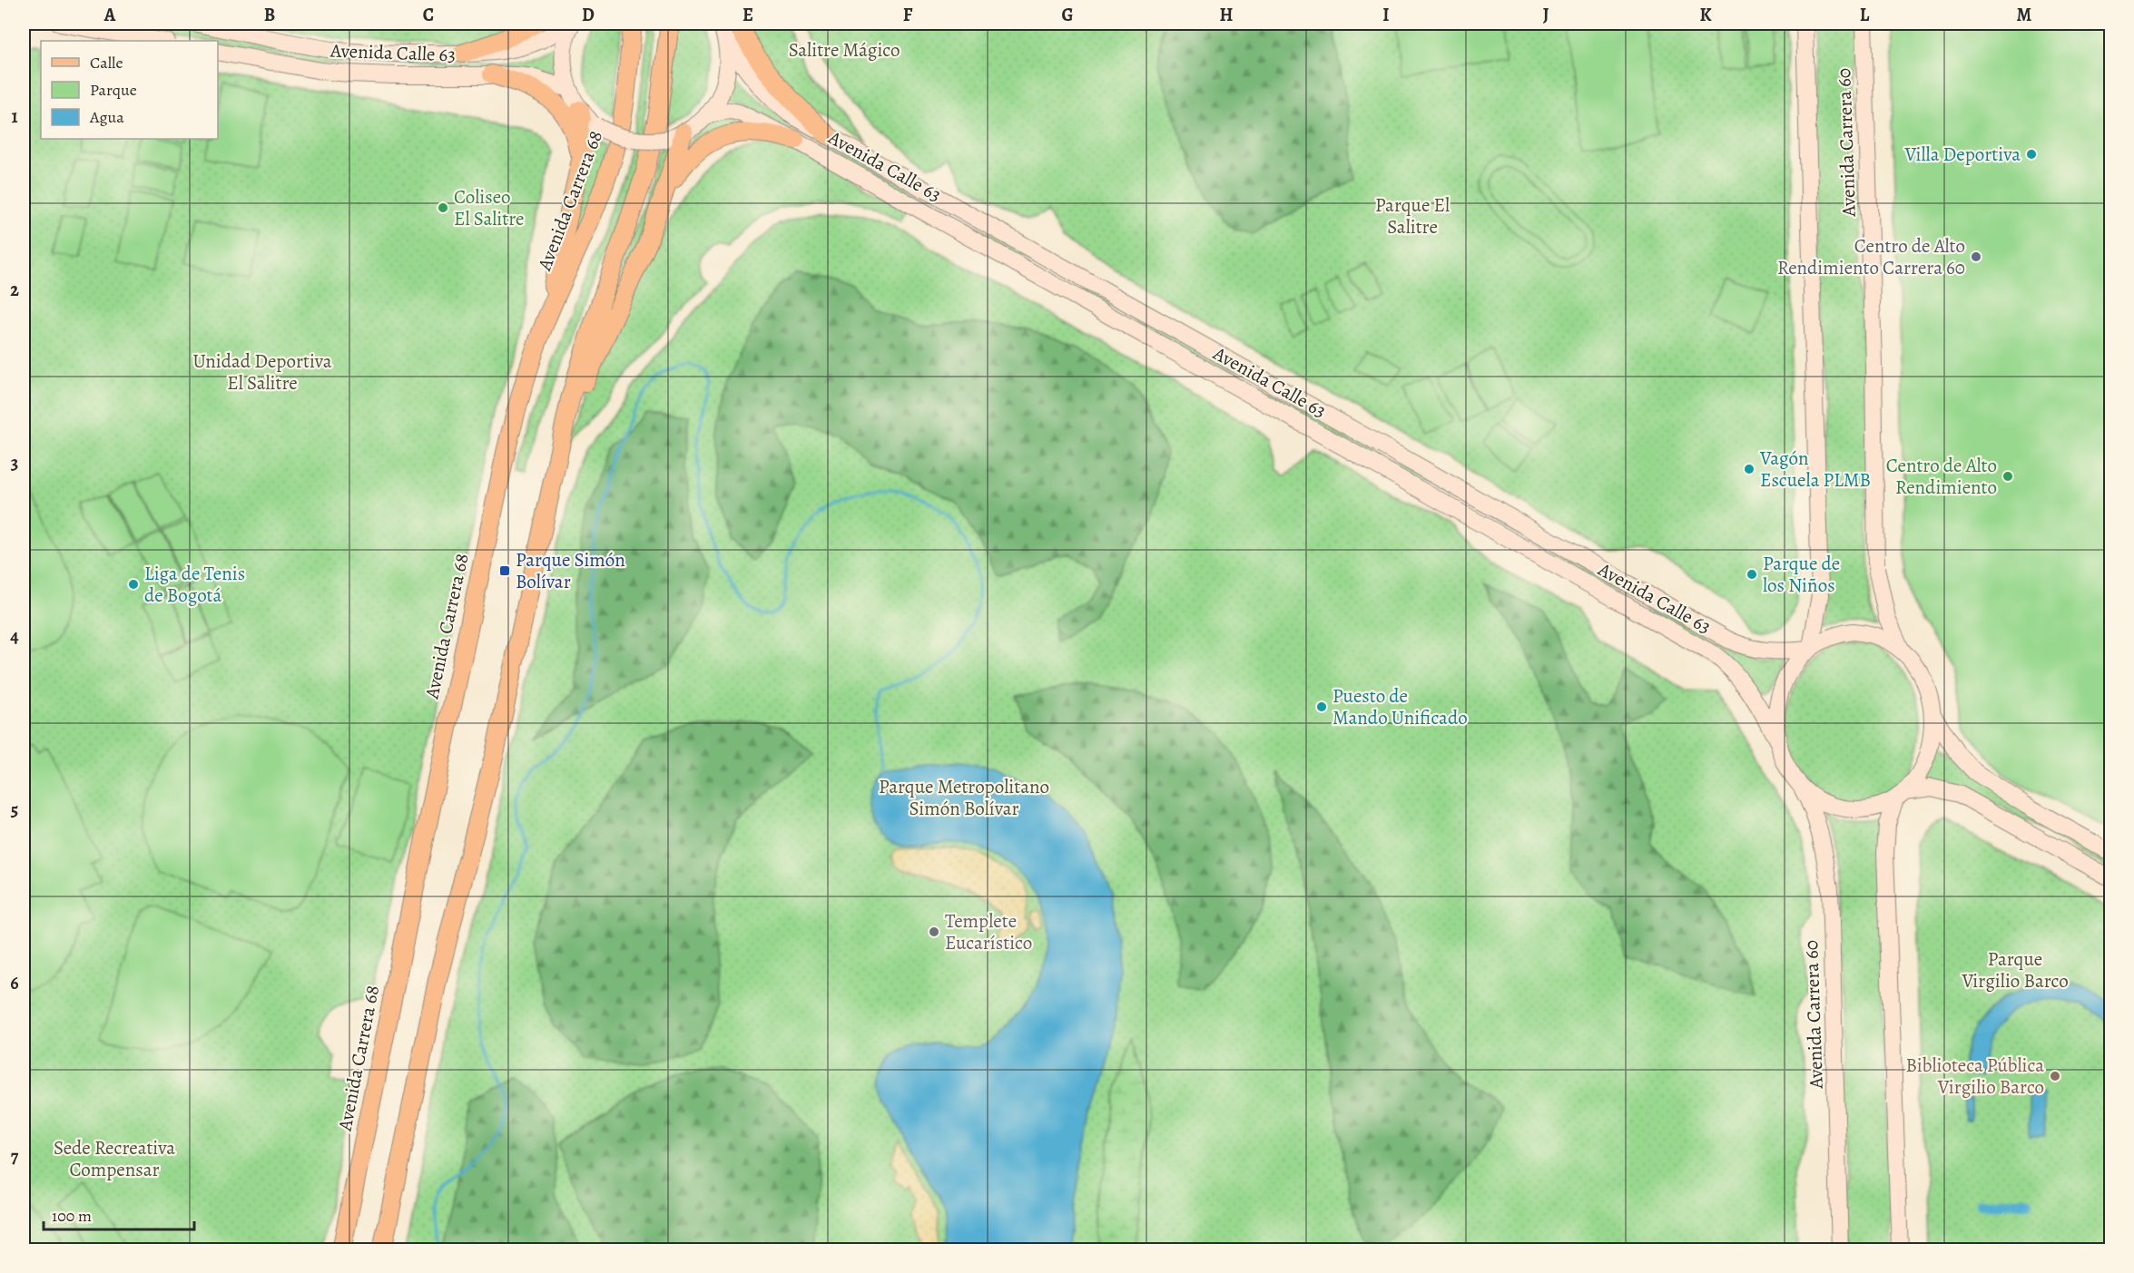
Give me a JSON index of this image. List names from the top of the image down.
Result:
{
  "streets": {
    "main road": ["Avenida Calle 63", "Avenida Carrera 60", "Avenida Carrera 68"]
  },
  "crossings": [
    ["Avenida Calle 63", "Avenida Carrera 60"]
  ],
  "parks": [
    "Salitre Mágico",
    "Parque El Salitre",
    "Unidad Deportiva El Salitre",
    "Parque Metropolitano Simón Bolívar",
    "Parque Virgilio Barco",
    "Sede Recreativa Compensar"
  ],
  "places": {
    "other": [
      "Villa Deportiva",
      "Coliseo El Salitre",
      "Centro de Alto Rendimiento Carrera 60",
      "Vagón Escuela PLMB",
      "Centro de Alto Rendimiento",
      "Parque de los Niños",
      "Liga de Tenis de Bogotá",
      "Puesto de Mando Unificado",
      "Templete Eucarístico",
      "Biblioteca Pública Virgilio Barco"
    ],
    "transit": ["Parque Simón Bolívar"]
  },
  "legend": ["Calle", "Parque", "Agua"],
  "scale_bar": "100 m",
  "grid": {
    "columns": [
      "A",
      "B",
      "C",
      "D",
      "E",
      "F",
      "G",
      "H",
      "I",
      "J",
      "K",
      "L",
      "M"
    ],
    "rows": [
      "1",
      "2",
      "3",
      "4",
      "5",
      "6",
      "7"
    ]
  }
}
